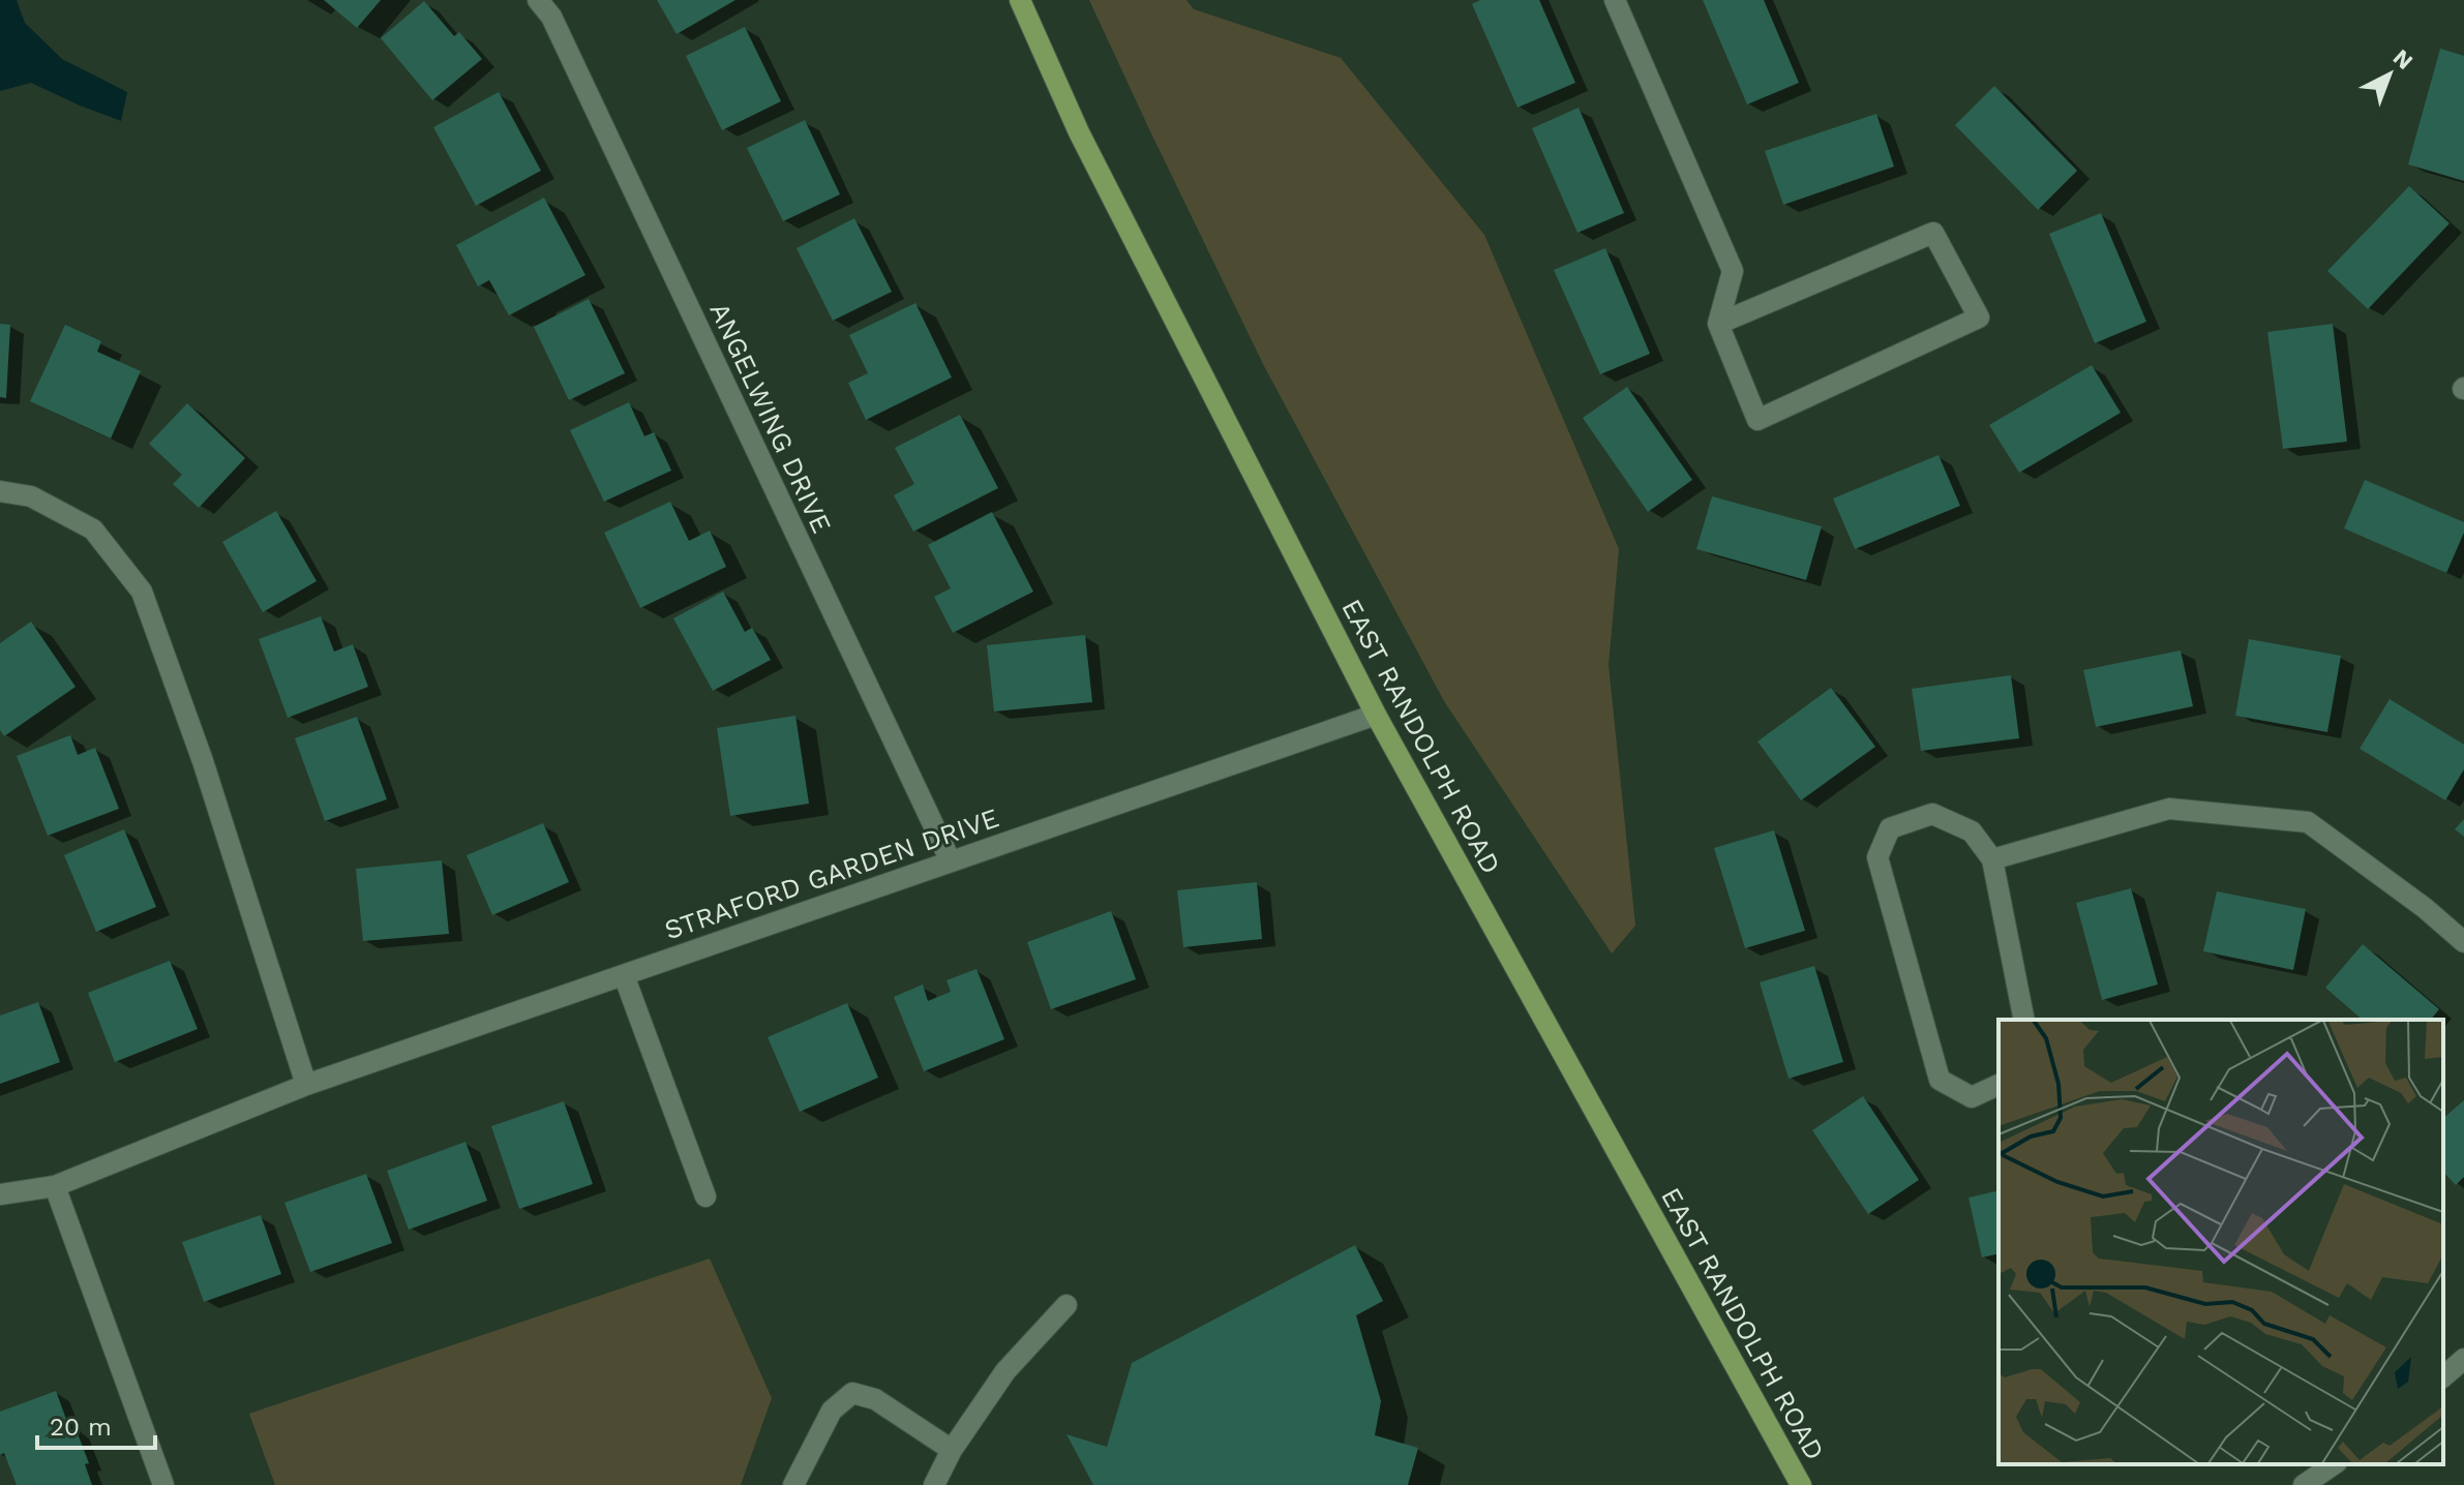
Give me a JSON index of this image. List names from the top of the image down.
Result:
{
  "streets": {
    "main road": ["EAST RANDOLPH ROAD"],
    "street": ["ANGELWING DRIVE", "STRAFORD GARDEN DRIVE"]
  },
  "crossings": [
    ["ANGELWING DRIVE", "STRAFORD GARDEN DRIVE"],
    ["EAST RANDOLPH ROAD", "STRAFORD GARDEN DRIVE"]
  ],
  "scale_bar": "20 m",
  "north": "top right"
}
